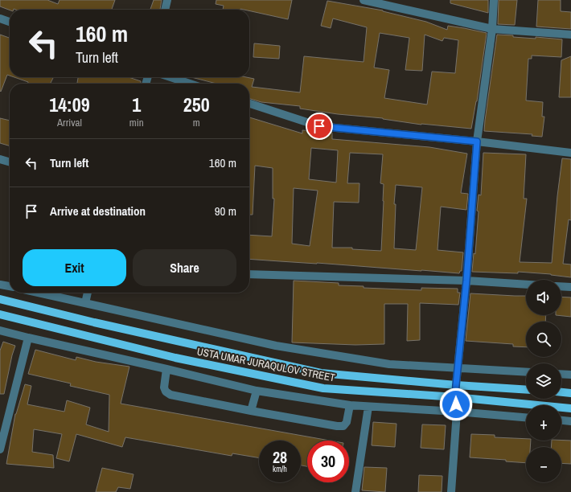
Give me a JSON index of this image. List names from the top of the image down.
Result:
{
  "streets": {
    "main road": ["USTA UMAR JURAQULOV STREET"]
  },
  "page": {
    "turn": ["160 m", "Turn left"],
    "eta": [
      "14:09",
      "Arrival",
      "1",
      "min",
      "250",
      "m"
    ],
    "list": [
      {
        "name": "Turn left",
        "value": "160 m"
      },
      {
        "name": "Arrive at destination",
        "value": "90 m"
      }
    ],
    "buttons": ["Exit", "Share"],
    "map_buttons": ["+", "−"],
    "speed": "28 km/h",
    "limit": "30"
  }
}
